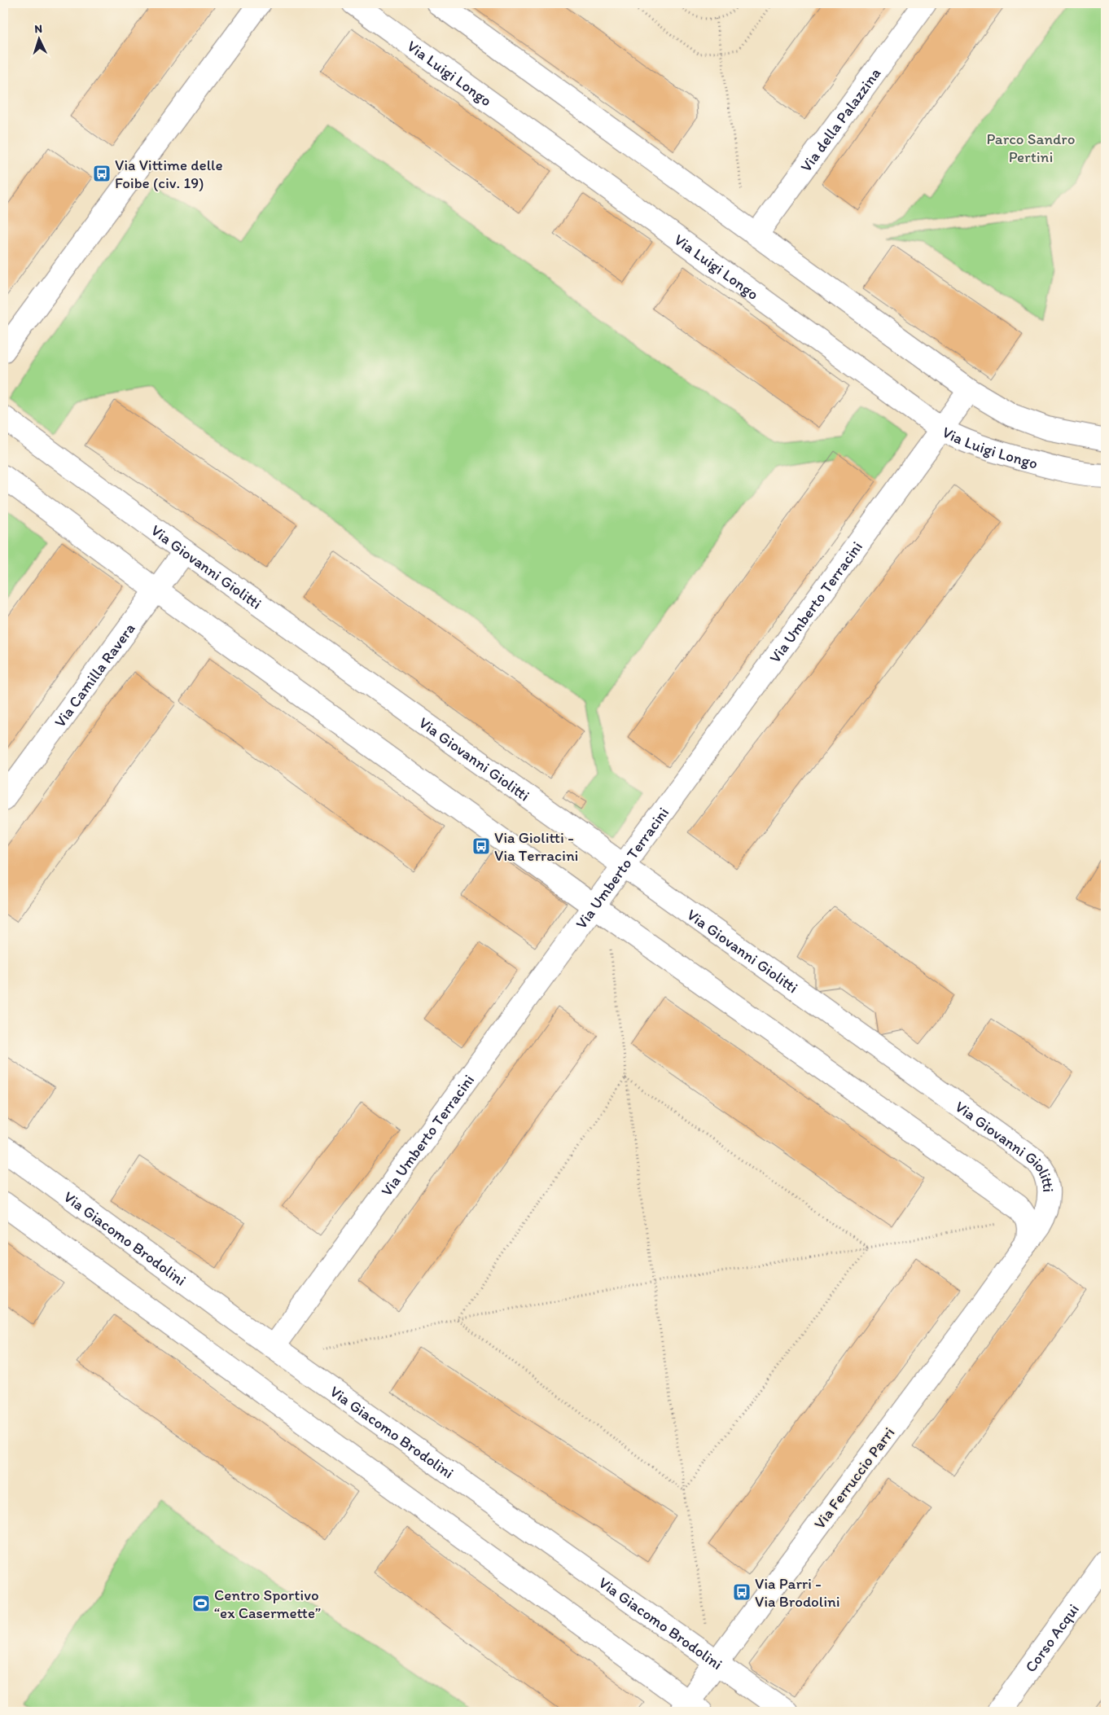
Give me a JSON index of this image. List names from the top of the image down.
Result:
{
  "streets": {
    "street": [
      "Via Luigi Longo",
      "Via della Palazzina",
      "Via Giovanni Giolitti",
      "Via Umberto Terracini",
      "Via Camilla Ravera",
      "Via Giacomo Brodolini",
      "Via Ferruccio Parri",
      "Corso Acqui"
    ]
  },
  "crossings": [
    ["Via Luigi Longo", "Via Umberto Terracini"],
    ["Via Giovanni Giolitti", "Via Umberto Terracini"],
    ["Via Giovanni Giolitti", "Via Camilla Ravera"],
    ["Via Giovanni Giolitti", "Via Ferruccio Parri"],
    ["Via Umberto Terracini", "Via Giacomo Brodolini"],
    ["Via Giacomo Brodolini", "Via Ferruccio Parri"]
  ],
  "parks": ["Parco Sandro Pertini"],
  "places": {
    "bus stop": ["Via Vittime delle Foibe (civ. 19)", "Via Giolitti - Via Terracini", "Via Parri - Via Brodolini"],
    "sports": ["Centro Sportivo “ex Casermette”"]
  },
  "north": "top"
}
